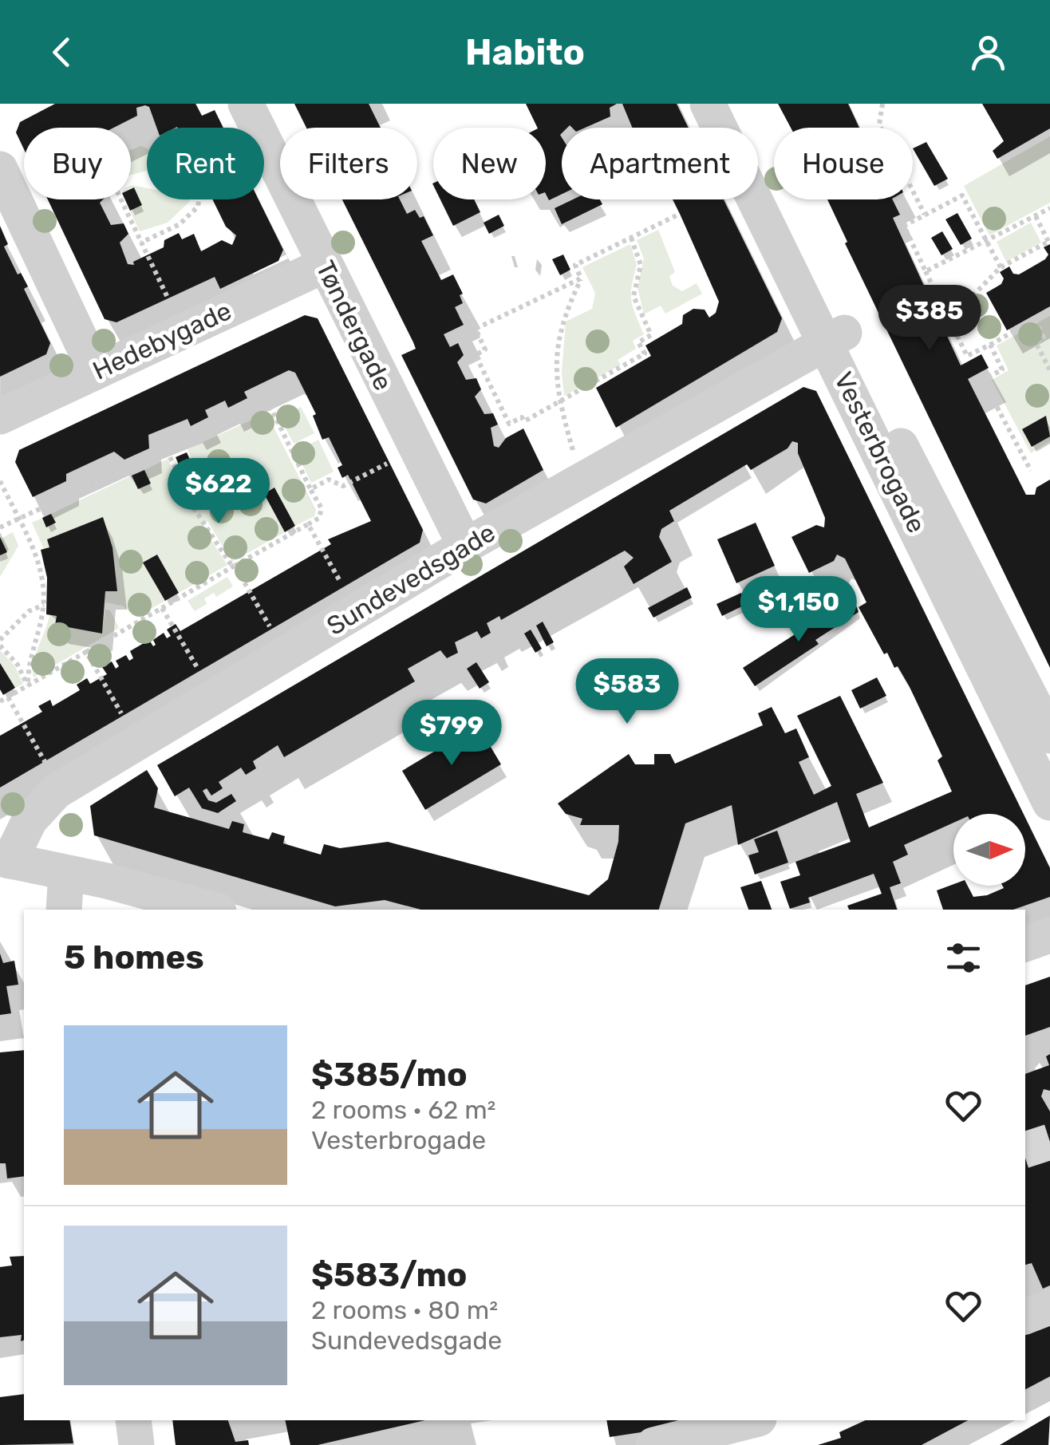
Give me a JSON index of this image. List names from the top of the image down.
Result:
{
  "streets": {
    "street": [
      "Tøndergade",
      "Hedebygade",
      "Vesterbrogade",
      "Sundevedsgade"
    ]
  },
  "crossings": [
    ["Tøndergade", "Hedebygade"],
    ["Tøndergade", "Sundevedsgade"],
    ["Vesterbrogade", "Sundevedsgade"]
  ],
  "north": "right",
  "page": {
    "header": "Habito",
    "chip": [
      "Buy",
      "Rent",
      "Filters",
      "New",
      "Apartment",
      "House"
    ],
    "price": [
      "$385",
      "$622",
      "$1,150",
      "$583",
      "$799"
    ],
    "heading": "5 homes",
    "list": [
      {
        "name": "$385/mo",
        "note": "2 rooms · 62 m² · Vesterbrogade"
      },
      {
        "name": "$583/mo",
        "note": "2 rooms · 80 m² · Sundevedsgade"
      }
    ]
  }
}
